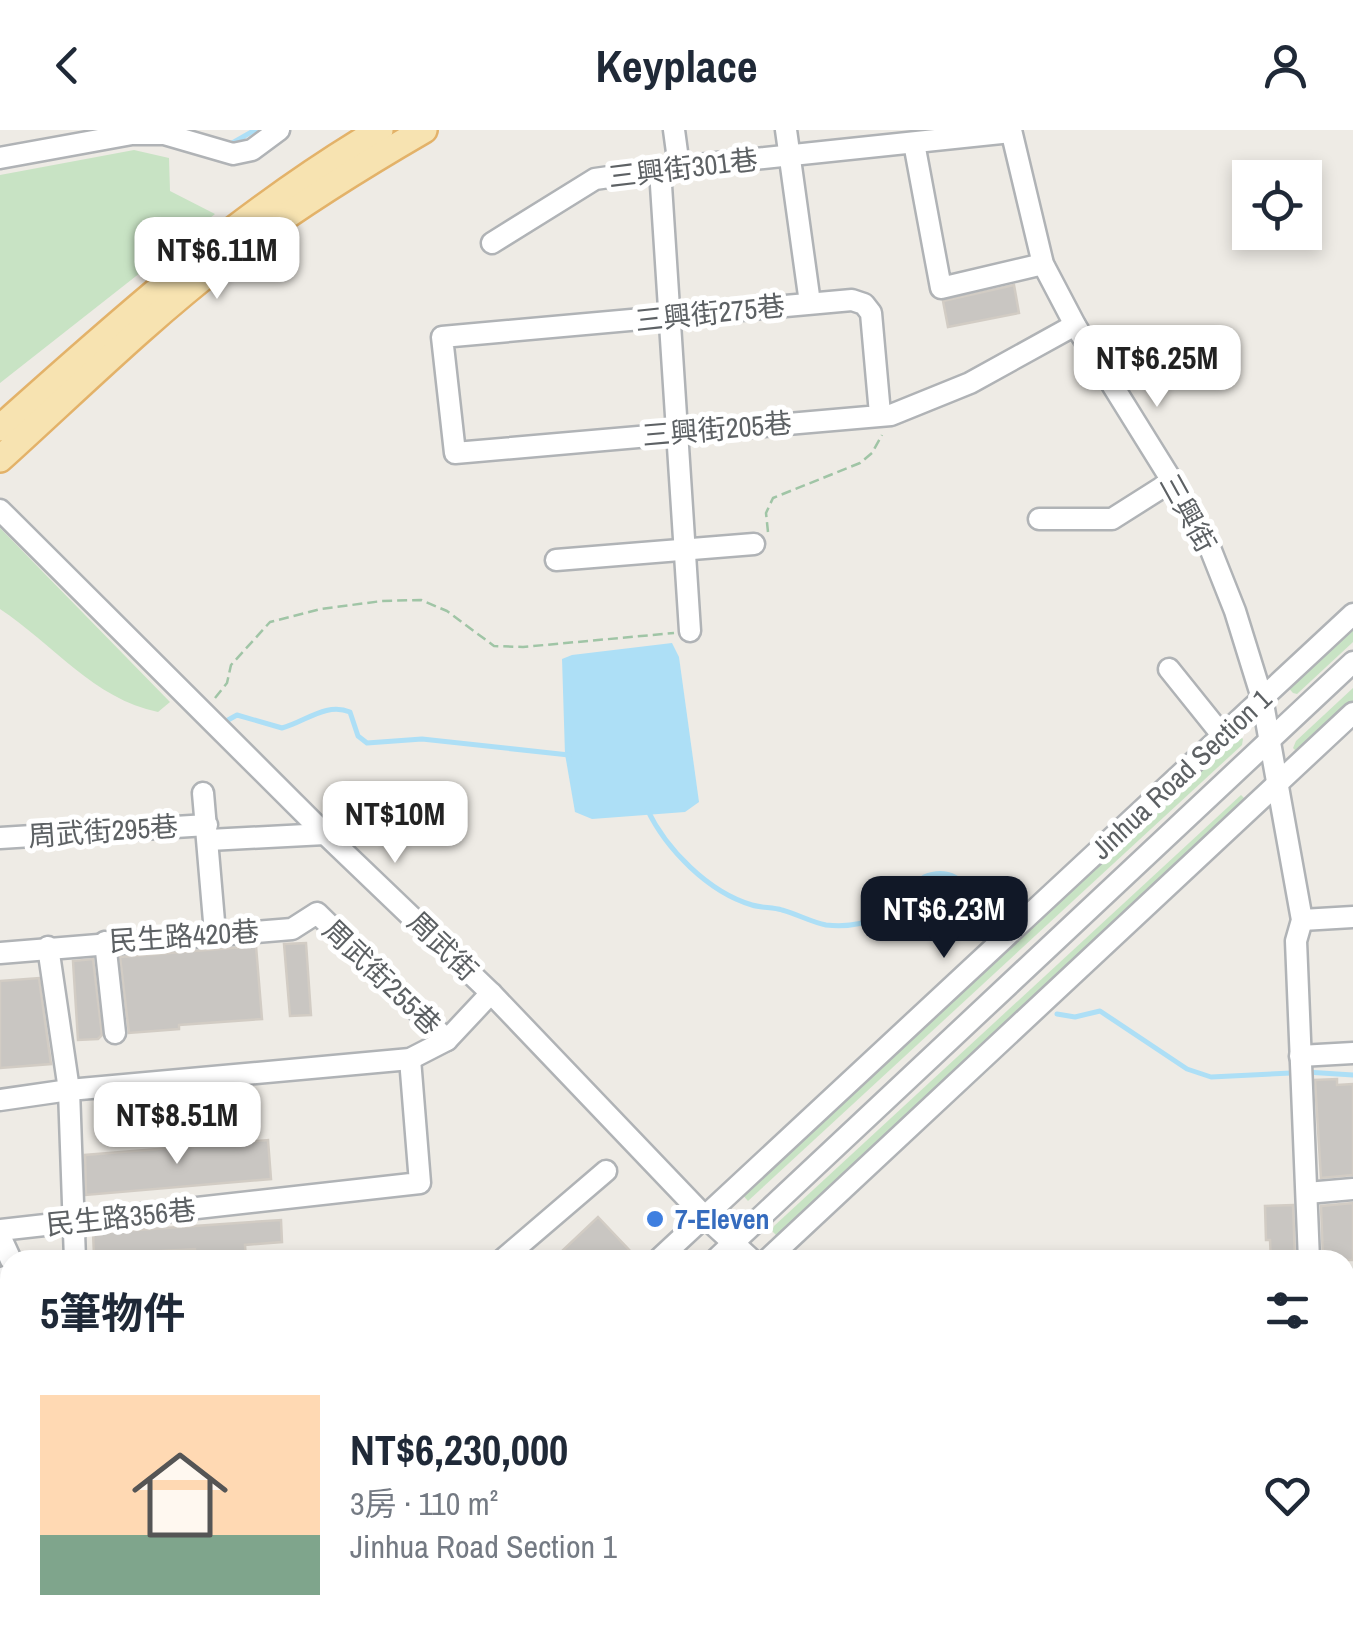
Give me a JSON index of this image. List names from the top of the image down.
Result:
{
  "streets": {
    "street": [
      "三興街301巷",
      "三興街275巷",
      "三興街205巷",
      "三興街",
      "Jinhua Road Section 1",
      "周武街295巷",
      "民生路420巷",
      "周武街",
      "周武街255巷",
      "民生路356巷"
    ]
  },
  "crossings": [
    ["三興街301巷", "三興街"],
    ["三興街275巷", "三興街205巷"],
    ["三興街205巷", "三興街"],
    ["三興街", "Jinhua Road Section 1"],
    ["Jinhua Road Section 1", "周武街"],
    ["周武街295巷", "周武街"],
    ["民生路420巷", "周武街255巷"],
    ["周武街", "周武街255巷"],
    ["周武街255巷", "民生路356巷"]
  ],
  "places": ["7-Eleven"],
  "page": {
    "header": "Keyplace",
    "price": [
      "NT$6.11M",
      "NT$6.25M",
      "NT$10M",
      "NT$6.23M",
      "NT$8.51M"
    ],
    "heading": "5筆物件",
    "list": [
      {
        "name": "NT$6,230,000",
        "note": "3房 · 110 m² · Jinhua Road Section 1"
      }
    ]
  }
}
